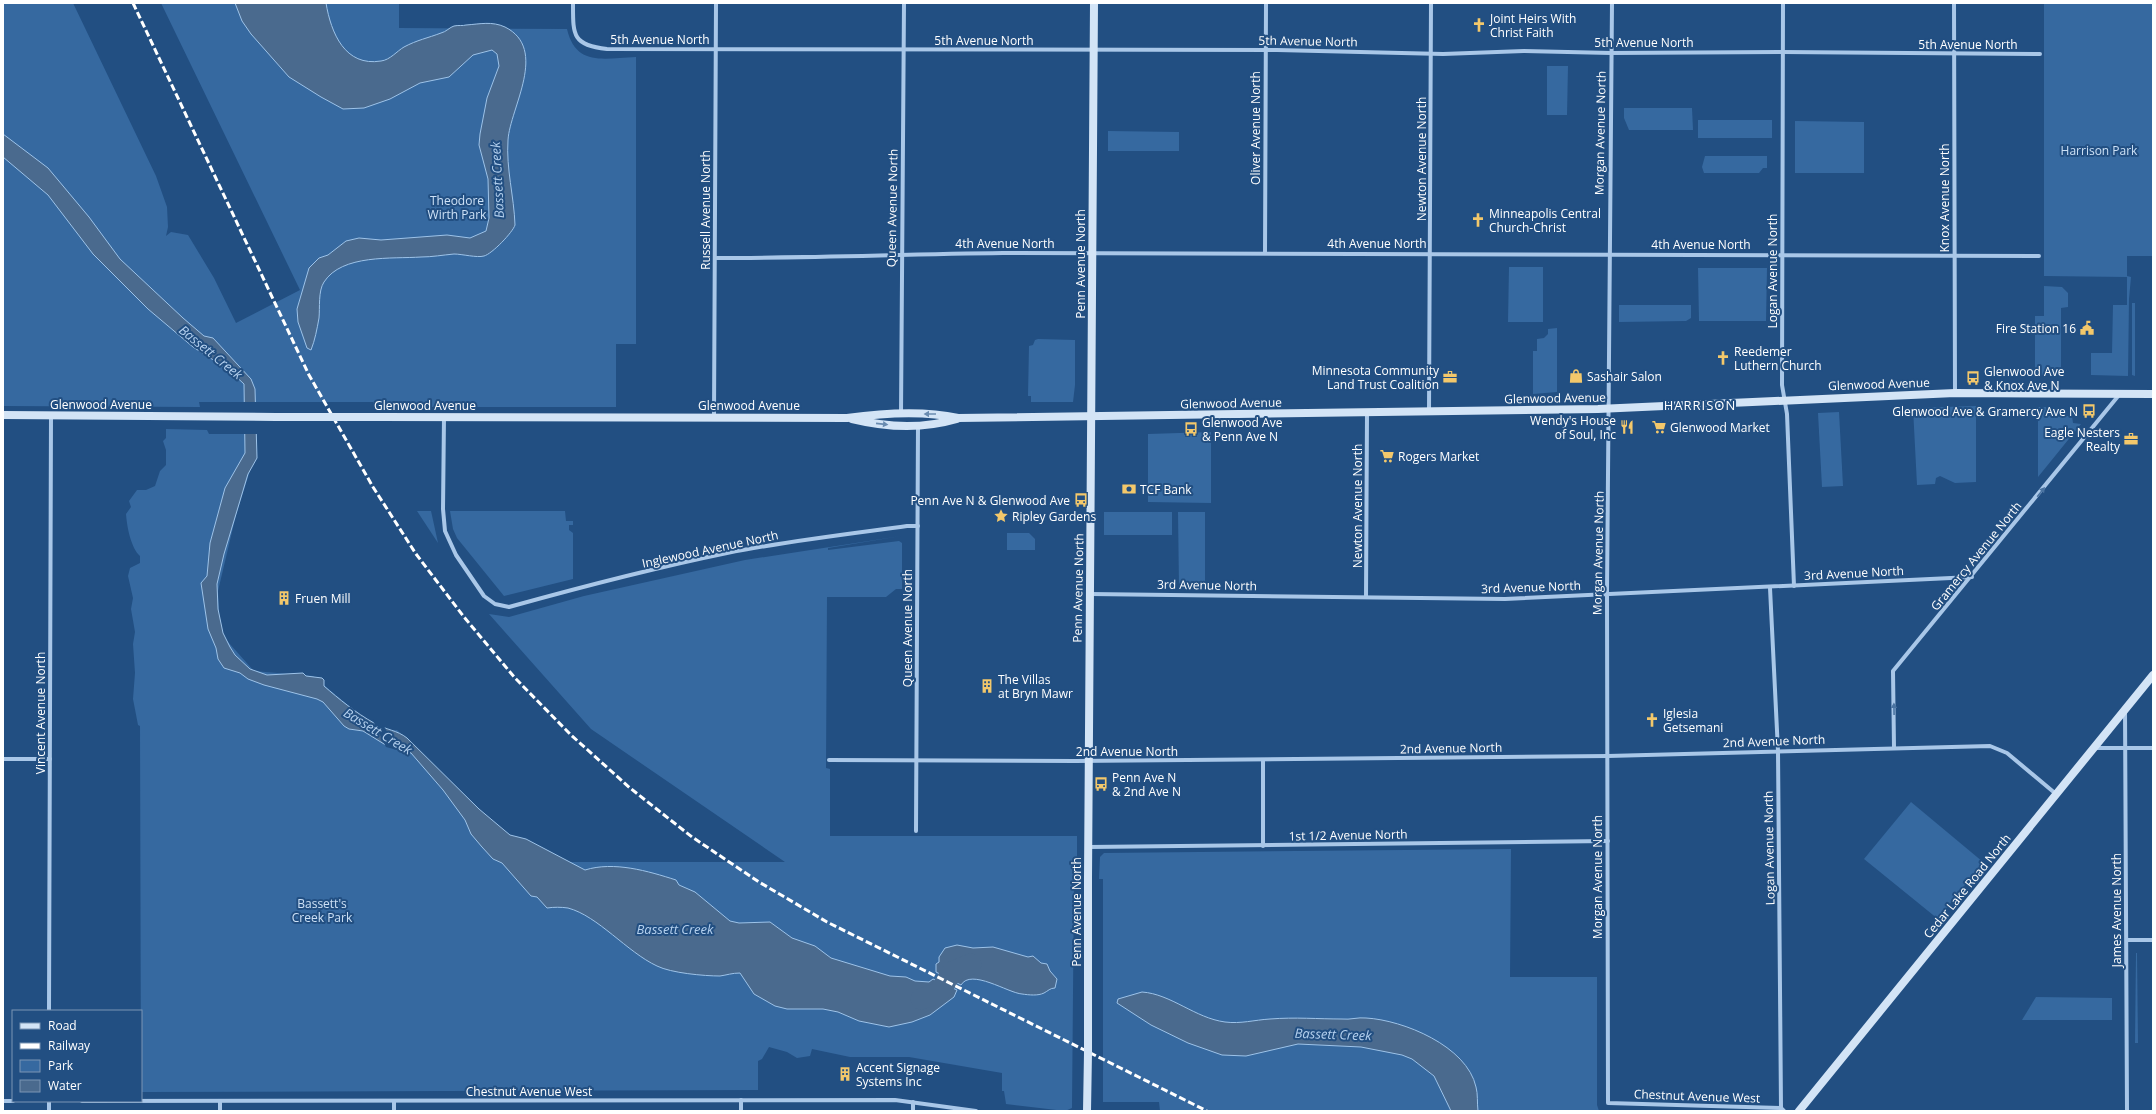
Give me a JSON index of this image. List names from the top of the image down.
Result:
{
  "streets": {
    "street": [
      "5th Avenue North",
      "Oliver Avenue North",
      "Morgan Avenue North",
      "Newton Avenue North",
      "Knox Avenue North",
      "Queen Avenue North",
      "Russell Avenue North",
      "4th Avenue North",
      "Penn Avenue North",
      "Logan Avenue North",
      "Glenwood Avenue",
      "Inglewood Avenue North",
      "Gramercy Avenue North",
      "3rd Avenue North",
      "Vincent Avenue North",
      "2nd Avenue North",
      "1st 1/2 Avenue North",
      "Cedar Lake Road North",
      "James Avenue North",
      "Chestnut Avenue West"
    ]
  },
  "crossings": [
    ["5th Avenue North", "Oliver Avenue North"],
    ["5th Avenue North", "Morgan Avenue North"],
    ["5th Avenue North", "Newton Avenue North"],
    ["5th Avenue North", "Knox Avenue North"],
    ["5th Avenue North", "Queen Avenue North"],
    ["5th Avenue North", "Russell Avenue North"],
    ["5th Avenue North", "Penn Avenue North"],
    ["5th Avenue North", "Logan Avenue North"],
    ["Oliver Avenue North", "4th Avenue North"],
    ["Morgan Avenue North", "4th Avenue North"],
    ["Morgan Avenue North", "Glenwood Avenue"],
    ["Morgan Avenue North", "3rd Avenue North"],
    ["Morgan Avenue North", "2nd Avenue North"],
    ["Morgan Avenue North", "1st 1/2 Avenue North"],
    ["Morgan Avenue North", "Chestnut Avenue West"],
    ["Newton Avenue North", "4th Avenue North"],
    ["Newton Avenue North", "Glenwood Avenue"],
    ["Newton Avenue North", "3rd Avenue North"],
    ["Knox Avenue North", "4th Avenue North"],
    ["Knox Avenue North", "Glenwood Avenue"],
    ["Queen Avenue North", "4th Avenue North"],
    ["Queen Avenue North", "Glenwood Avenue"],
    ["Queen Avenue North", "Inglewood Avenue North"],
    ["Queen Avenue North", "2nd Avenue North"],
    ["Russell Avenue North", "4th Avenue North"],
    ["Russell Avenue North", "Glenwood Avenue"],
    ["4th Avenue North", "Penn Avenue North"],
    ["4th Avenue North", "Logan Avenue North"],
    ["Penn Avenue North", "Glenwood Avenue"],
    ["Penn Avenue North", "3rd Avenue North"],
    ["Penn Avenue North", "2nd Avenue North"],
    ["Penn Avenue North", "1st 1/2 Avenue North"],
    ["Logan Avenue North", "Glenwood Avenue"],
    ["Logan Avenue North", "3rd Avenue North"],
    ["Logan Avenue North", "2nd Avenue North"],
    ["Logan Avenue North", "Chestnut Avenue West"],
    ["Glenwood Avenue", "Inglewood Avenue North"],
    ["Glenwood Avenue", "Gramercy Avenue North"],
    ["Glenwood Avenue", "Vincent Avenue North"],
    ["Gramercy Avenue North", "3rd Avenue North"],
    ["Gramercy Avenue North", "2nd Avenue North"],
    ["2nd Avenue North", "Cedar Lake Road North"],
    ["Cedar Lake Road North", "James Avenue North"]
  ],
  "one_way": ["Gramercy Avenue North"],
  "districts": ["HARRISON"],
  "water": ["Bassett Creek"],
  "parks": ["Harrison Park", "Theodore Wirth Park", "Bassett's Creek Park"],
  "places": {
    "church": [
      "Joint Heirs With Christ Faith",
      "Minneapolis Central Church-Christ",
      "Reedemer Luthern Church",
      "Iglesia Getsemani"
    ],
    "public building": ["Fire Station 16"],
    "shop": ["Sashair Salon"],
    "office": ["Minnesota Community Land Trust Coalition", "Eagle Nesters Realty"],
    "bus stop": [
      "Glenwood Ave & Knox Ave N",
      "Glenwood Ave & Gramercy Ave N",
      "Glenwood Ave & Penn Ave N",
      "Penn Ave N & Glenwood Ave",
      "Penn Ave N & 2nd Ave N"
    ],
    "restaurant": ["Wendy's House of Soul, Inc"],
    "supermarket": ["Glenwood Market", "Rogers Market"],
    "bank": ["TCF Bank"],
    "place": ["Ripley Gardens"],
    "building": ["Fruen Mill", "The Villas at Bryn Mawr", "Accent Signage Systems Inc"]
  },
  "legend": [
    "Road",
    "Railway",
    "Park",
    "Water"
  ]
}
